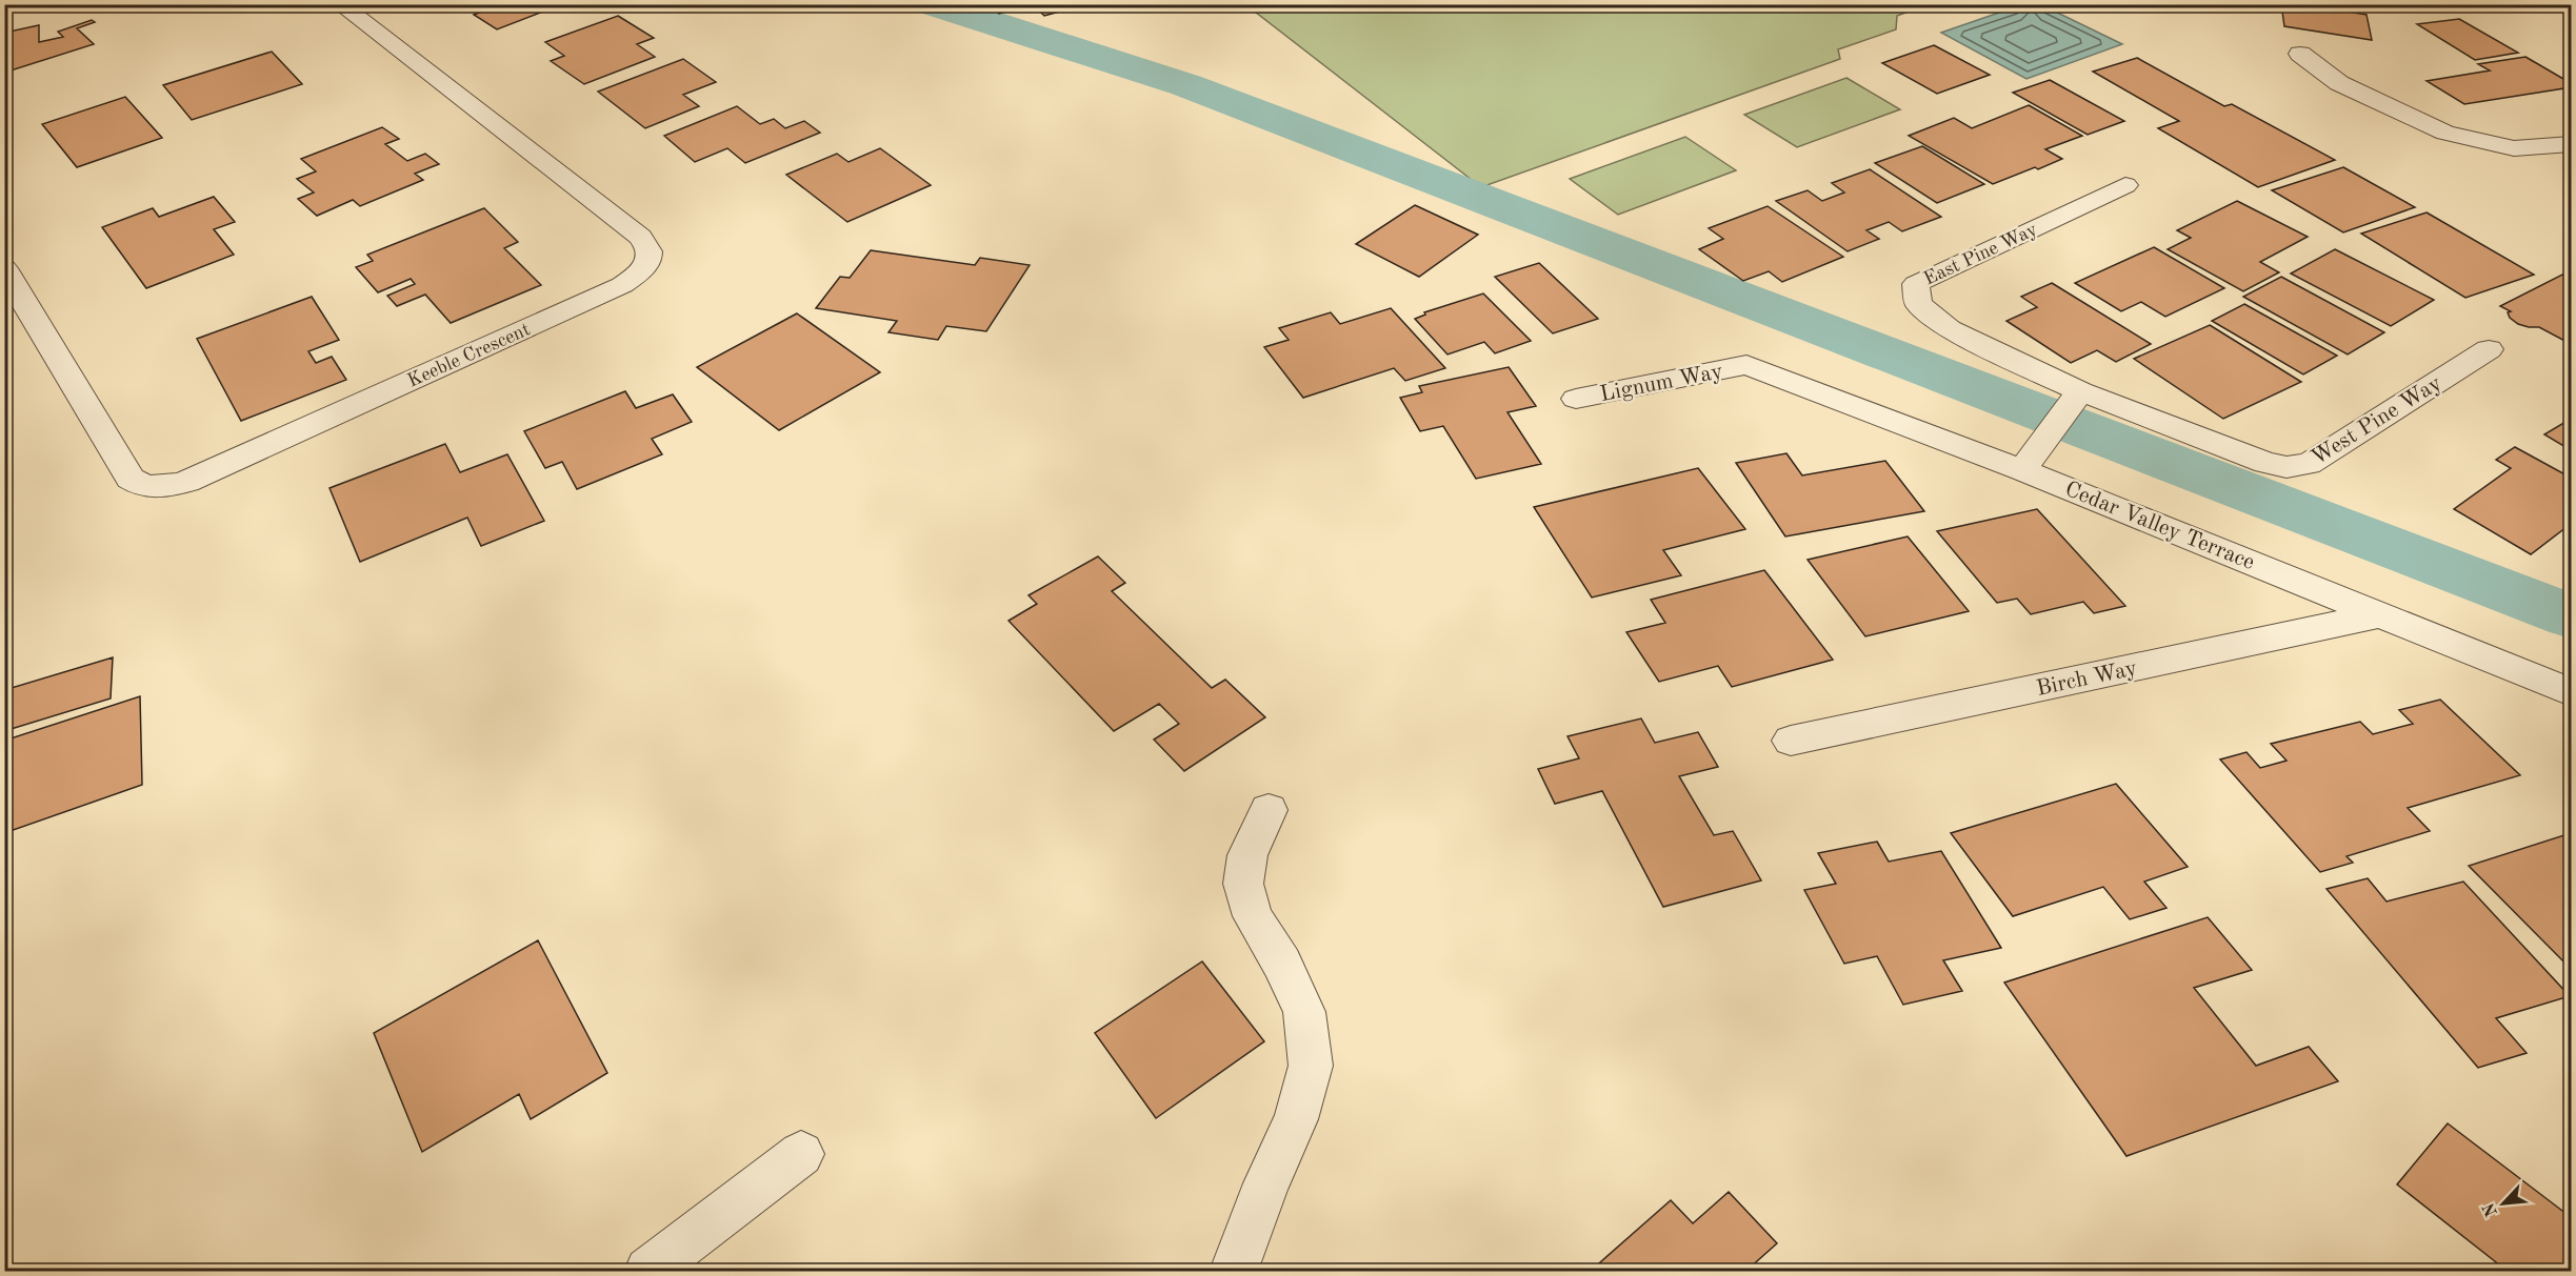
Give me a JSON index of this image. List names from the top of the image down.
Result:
{
  "streets": {
    "street": [
      "East Pine Way",
      "Keeble Crescent",
      "Lignum Way",
      "West Pine Way",
      "Cedar Valley Terrace",
      "Birch Way"
    ]
  },
  "crossings": [
    ["East Pine Way", "West Pine Way"],
    ["Lignum Way", "Cedar Valley Terrace"],
    ["Cedar Valley Terrace", "Birch Way"]
  ],
  "north": "bottom left"
}
